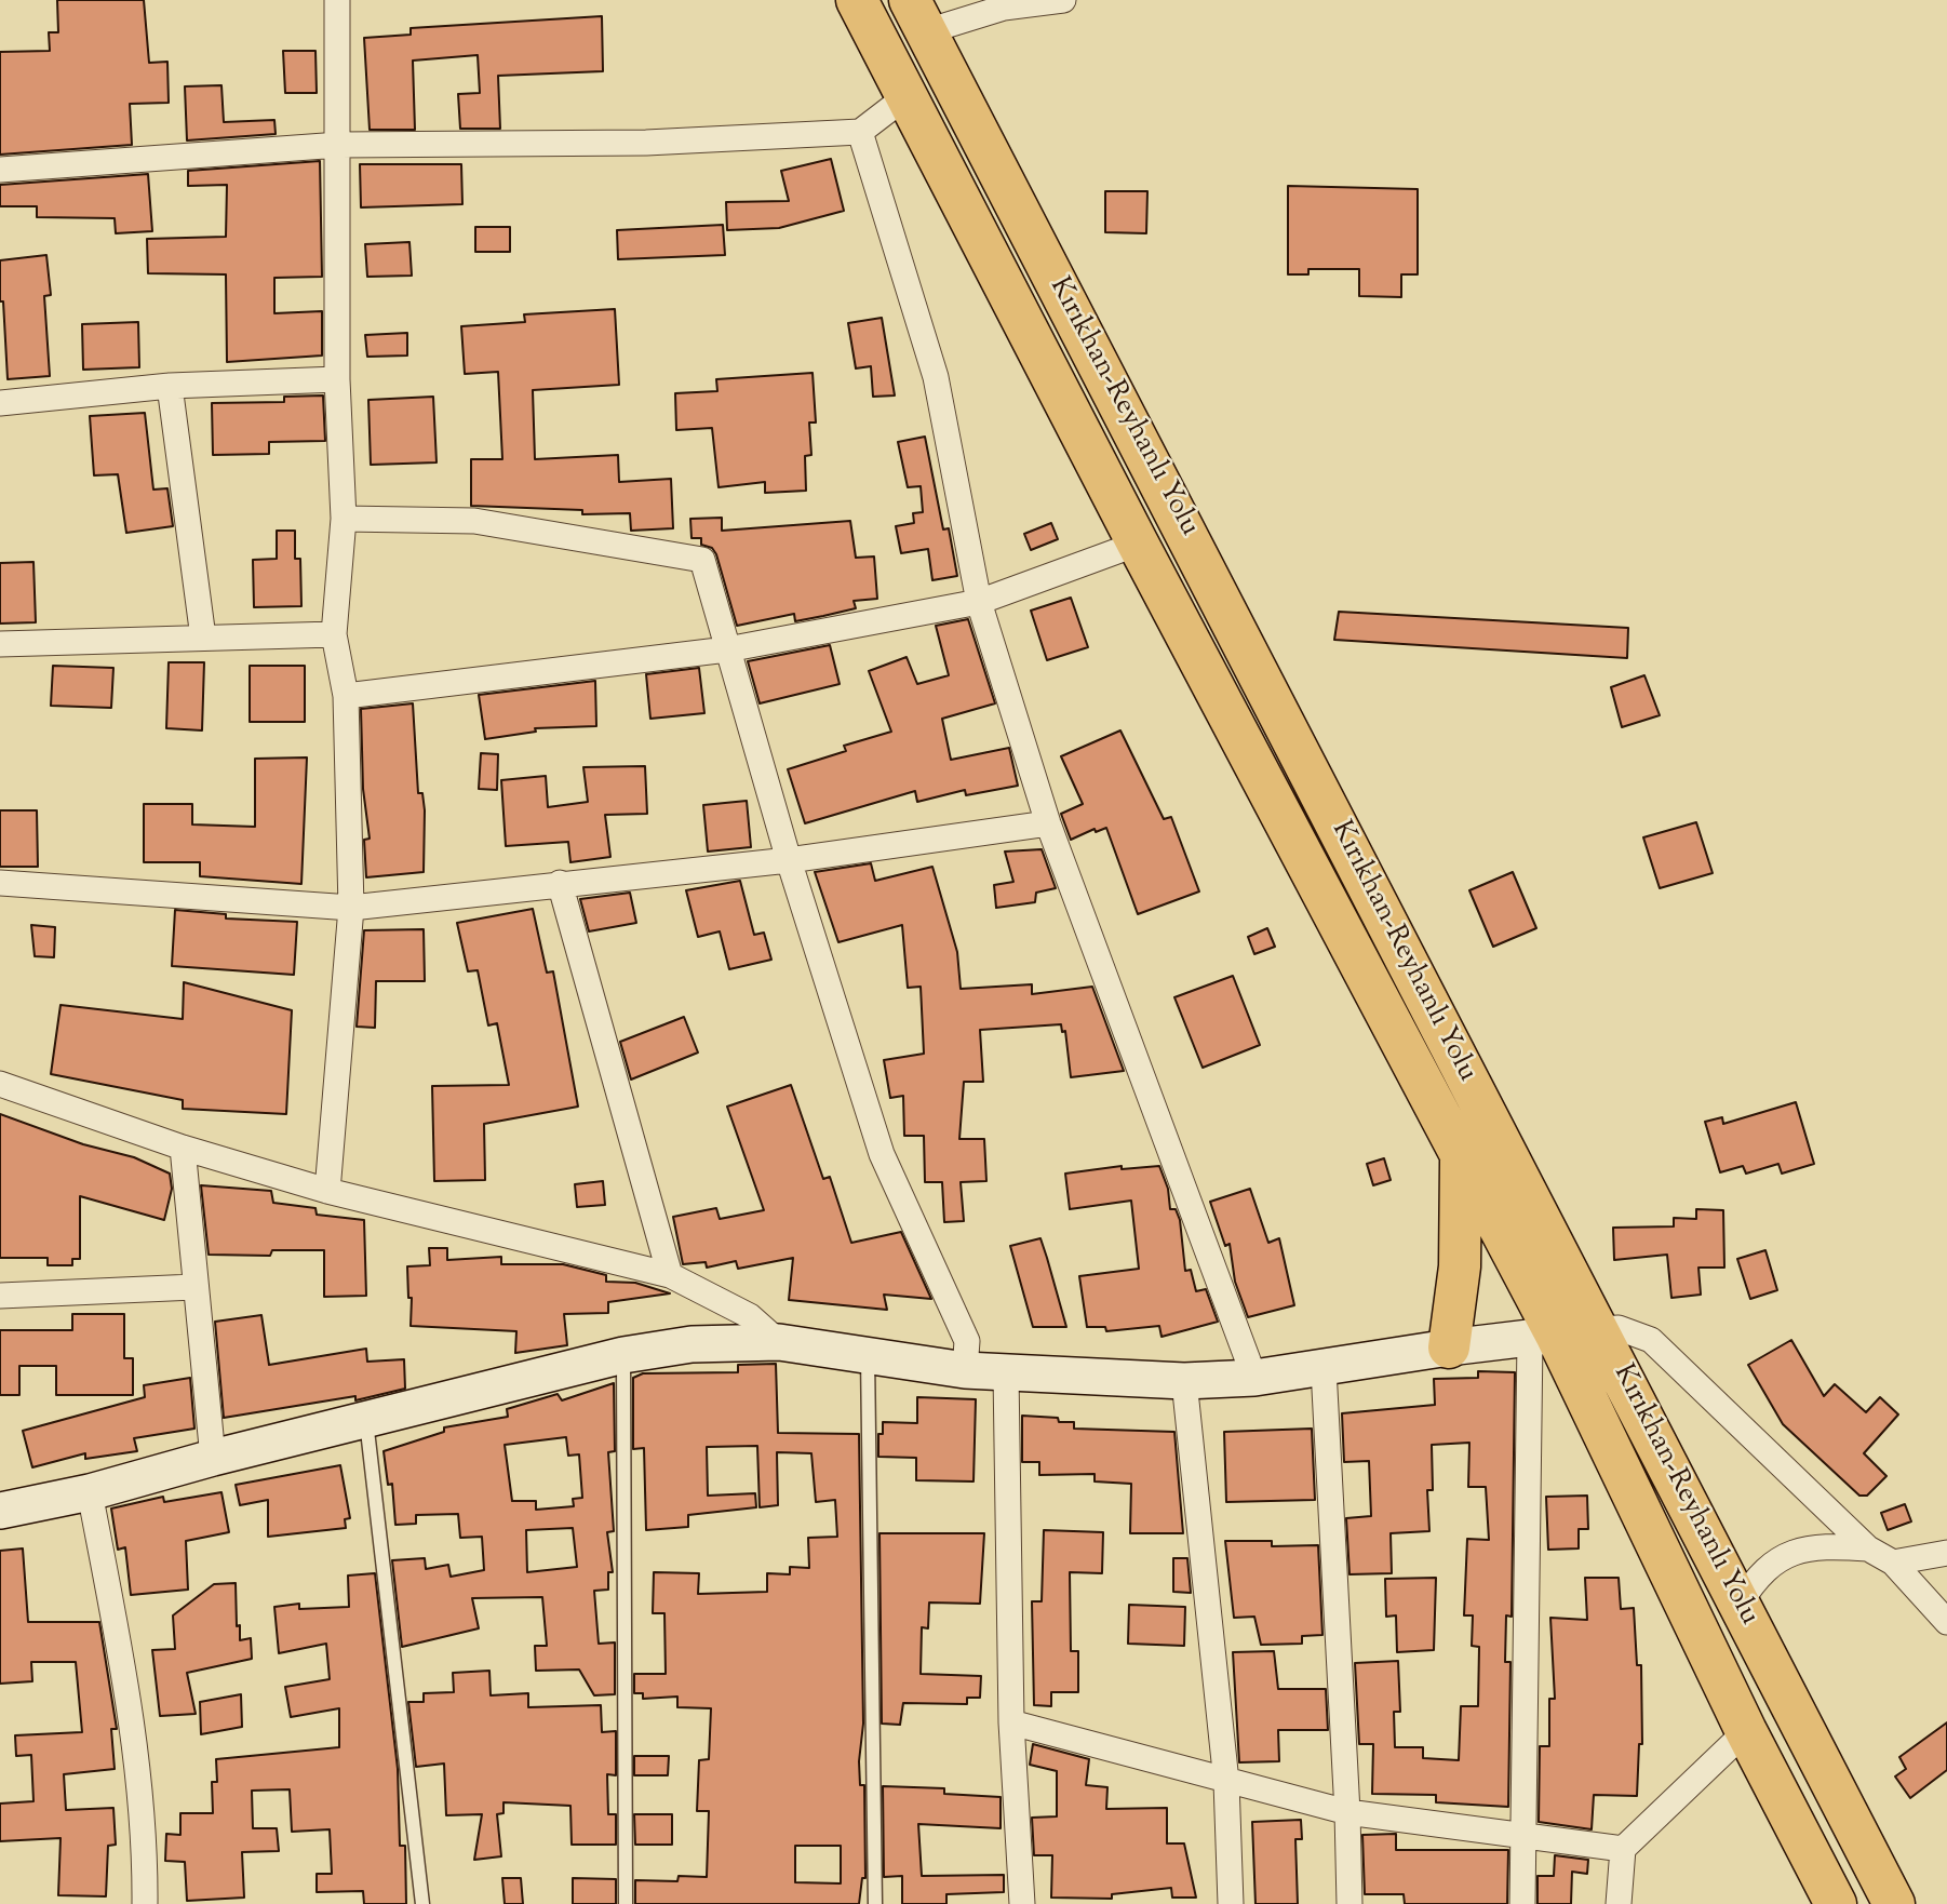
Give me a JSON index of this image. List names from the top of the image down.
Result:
{
  "streets": {
    "highway": ["Kırıkhan-Reyhanlı Yolu"]
  }
}
